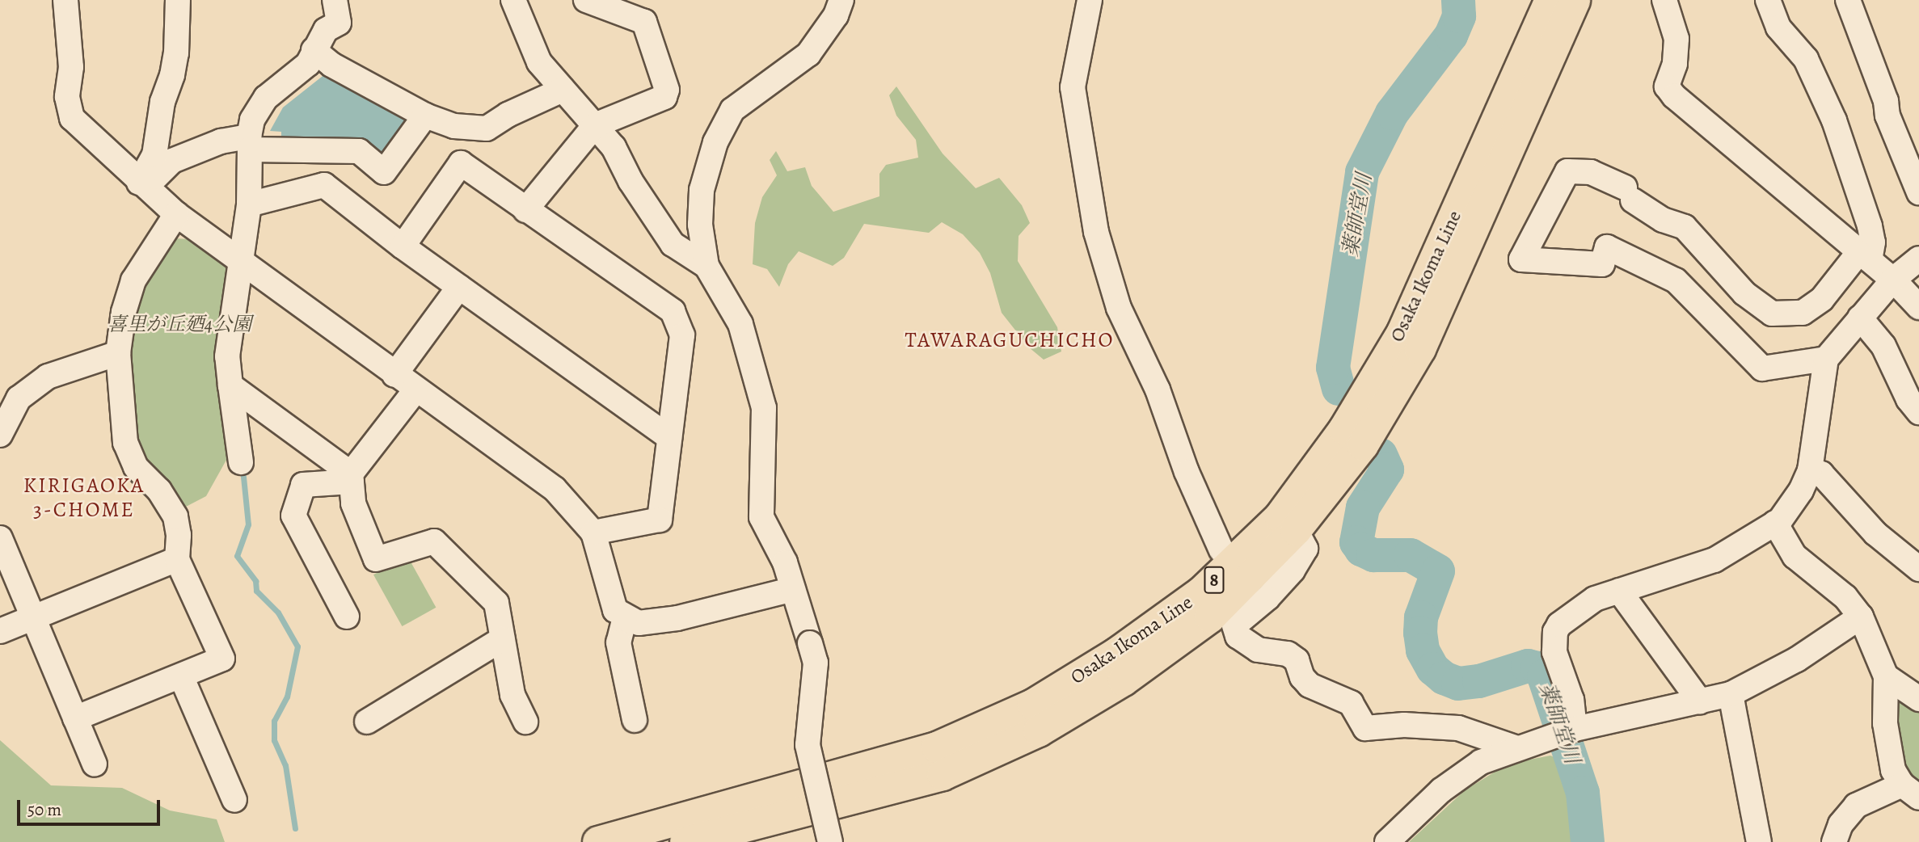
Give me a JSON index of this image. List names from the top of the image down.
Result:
{
  "streets": {
    "main road": ["Osaka Ikoma Line", "8"]
  },
  "districts": ["TAWARAGUCHICHO", "KIRIGAOKA 3-CHOME"],
  "water": ["薬師堂川"],
  "parks": ["喜里が丘廼4公園"],
  "scale_bar": "50 m"
}
